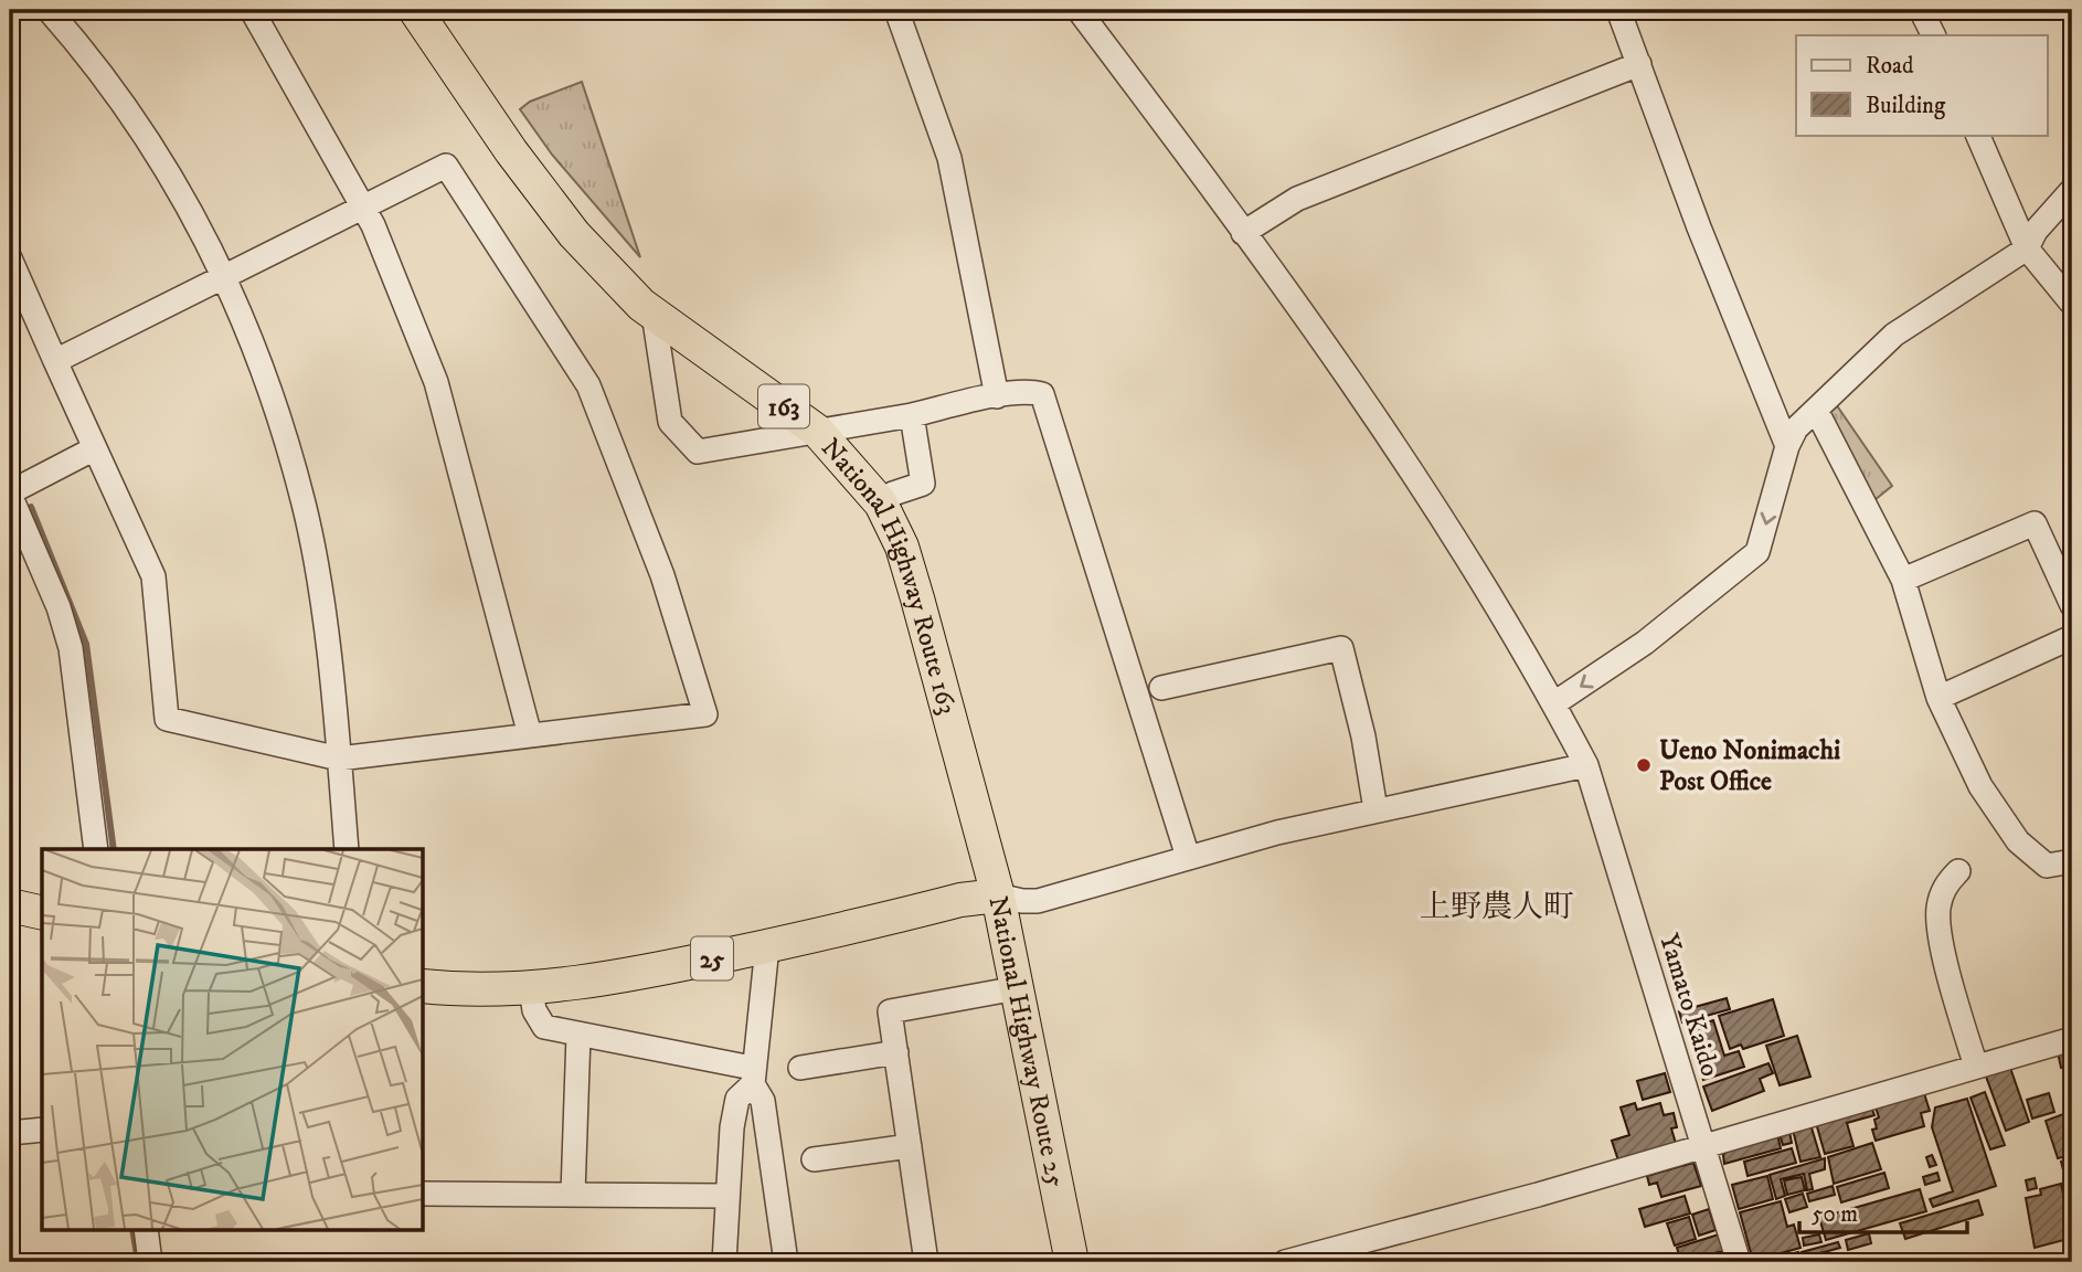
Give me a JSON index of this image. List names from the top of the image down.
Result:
{
  "streets": {
    "highway": [
      "163",
      "National Highway Route 163",
      "25",
      "National Highway Route 25"
    ],
    "street": ["Yamato Kaido"]
  },
  "crossings": [
    ["National Highway Route 163", "National Highway Route 25"]
  ],
  "districts": ["上野農人町"],
  "places": ["Ueno Nonimachi Post Office"],
  "legend": ["Road", "Building"],
  "scale_bar": "50 m"
}
